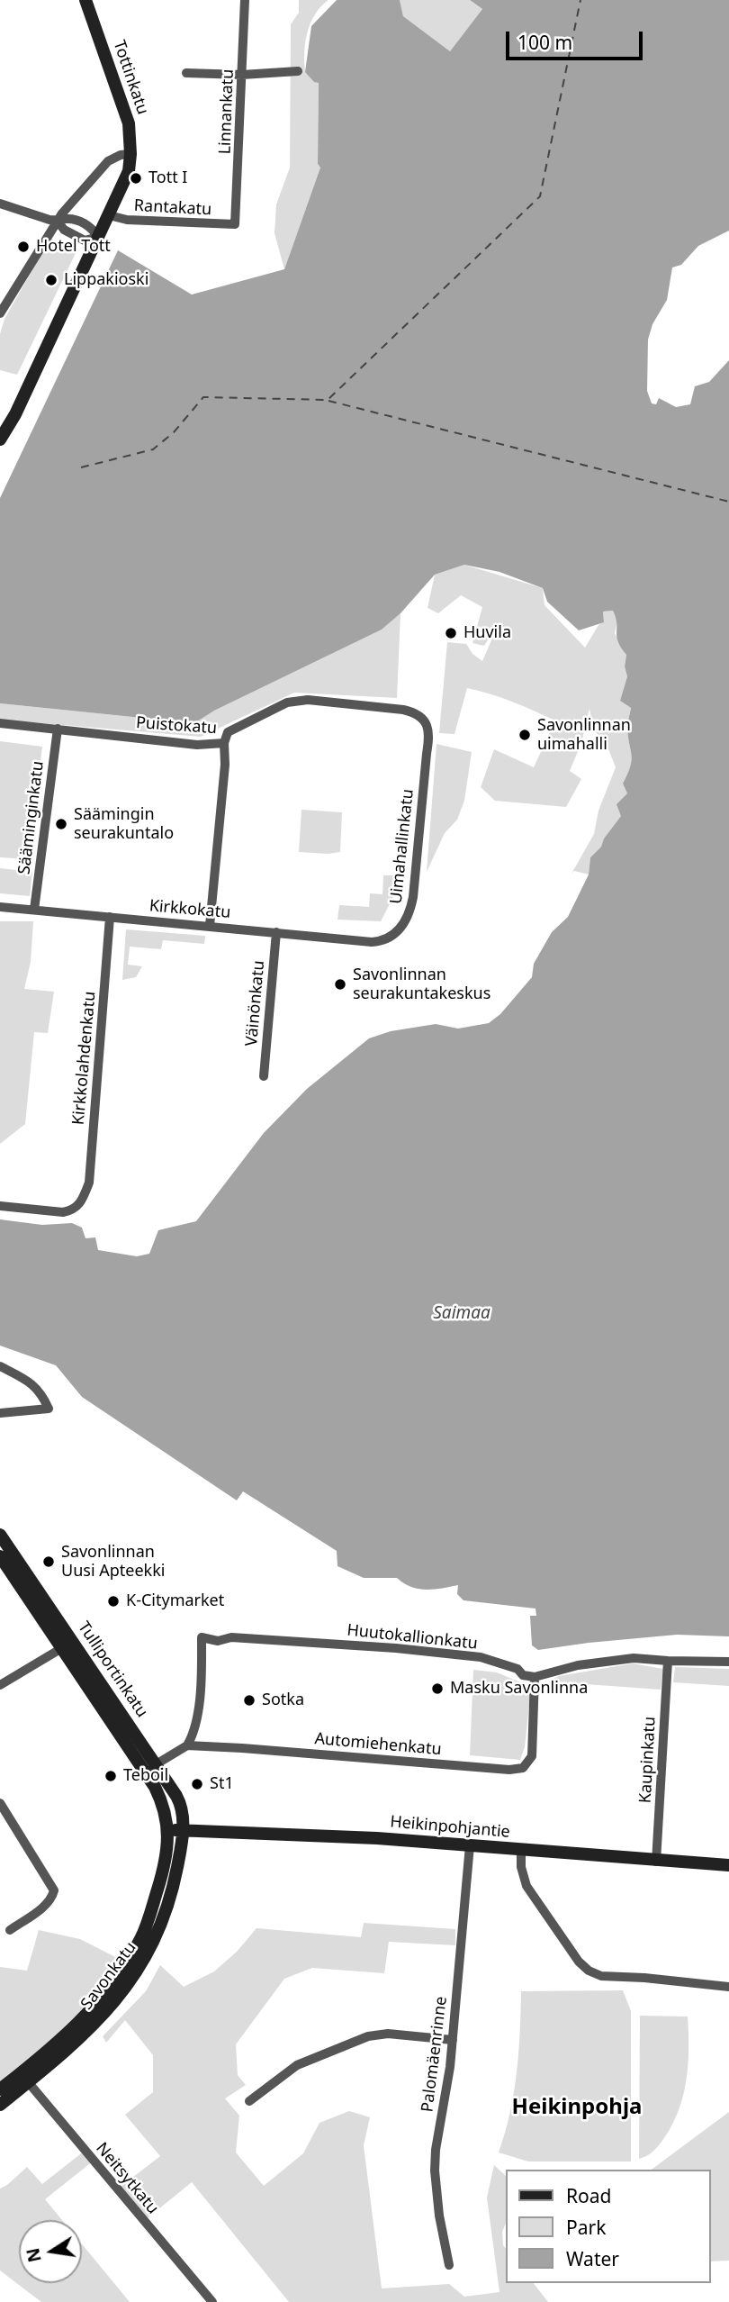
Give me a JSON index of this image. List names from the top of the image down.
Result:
{
  "streets": {
    "main road": [
      "Tottinkatu",
      "Tulliportinkatu",
      "Heikinpohjantie",
      "Savonkatu"
    ],
    "street": [
      "Linnankatu",
      "Rantakatu",
      "Puistokatu",
      "Sääminginkatu",
      "Uimahallinkatu",
      "Kirkkokatu",
      "Väinönkatu",
      "Kirkkolahdenkatu",
      "Huutokallionkatu",
      "Automiehenkatu",
      "Kaupinkatu",
      "Palomäenrinne",
      "Neitsytkatu"
    ]
  },
  "crossings": [
    ["Tottinkatu", "Rantakatu"],
    ["Linnankatu", "Rantakatu"],
    ["Puistokatu", "Sääminginkatu"],
    ["Puistokatu", "Uimahallinkatu"],
    ["Sääminginkatu", "Kirkkokatu"],
    ["Uimahallinkatu", "Kirkkokatu"],
    ["Kirkkokatu", "Väinönkatu"],
    ["Kirkkokatu", "Kirkkolahdenkatu"],
    ["Huutokallionkatu", "Automiehenkatu"],
    ["Tulliportinkatu", "Heikinpohjantie"],
    ["Tulliportinkatu", "Savonkatu"],
    ["Kaupinkatu", "Heikinpohjantie"],
    ["Heikinpohjantie", "Savonkatu"],
    ["Heikinpohjantie", "Palomäenrinne"],
    ["Savonkatu", "Neitsytkatu"]
  ],
  "districts": ["Heikinpohja"],
  "water": ["Saimaa"],
  "places": [
    "Tott I",
    "Hotel Tott",
    "Lippakioski",
    "Huvila",
    "Savonlinnan uimahalli",
    "Säämingin seurakuntalo",
    "Savonlinnan seurakuntakeskus",
    "Savonlinnan Uusi Apteekki",
    "K-Citymarket",
    "Masku Savonlinna",
    "Sotka",
    "Teboil",
    "St1"
  ],
  "legend": ["Road", "Park", "Water"],
  "scale_bar": "100 m",
  "north": "left"
}
